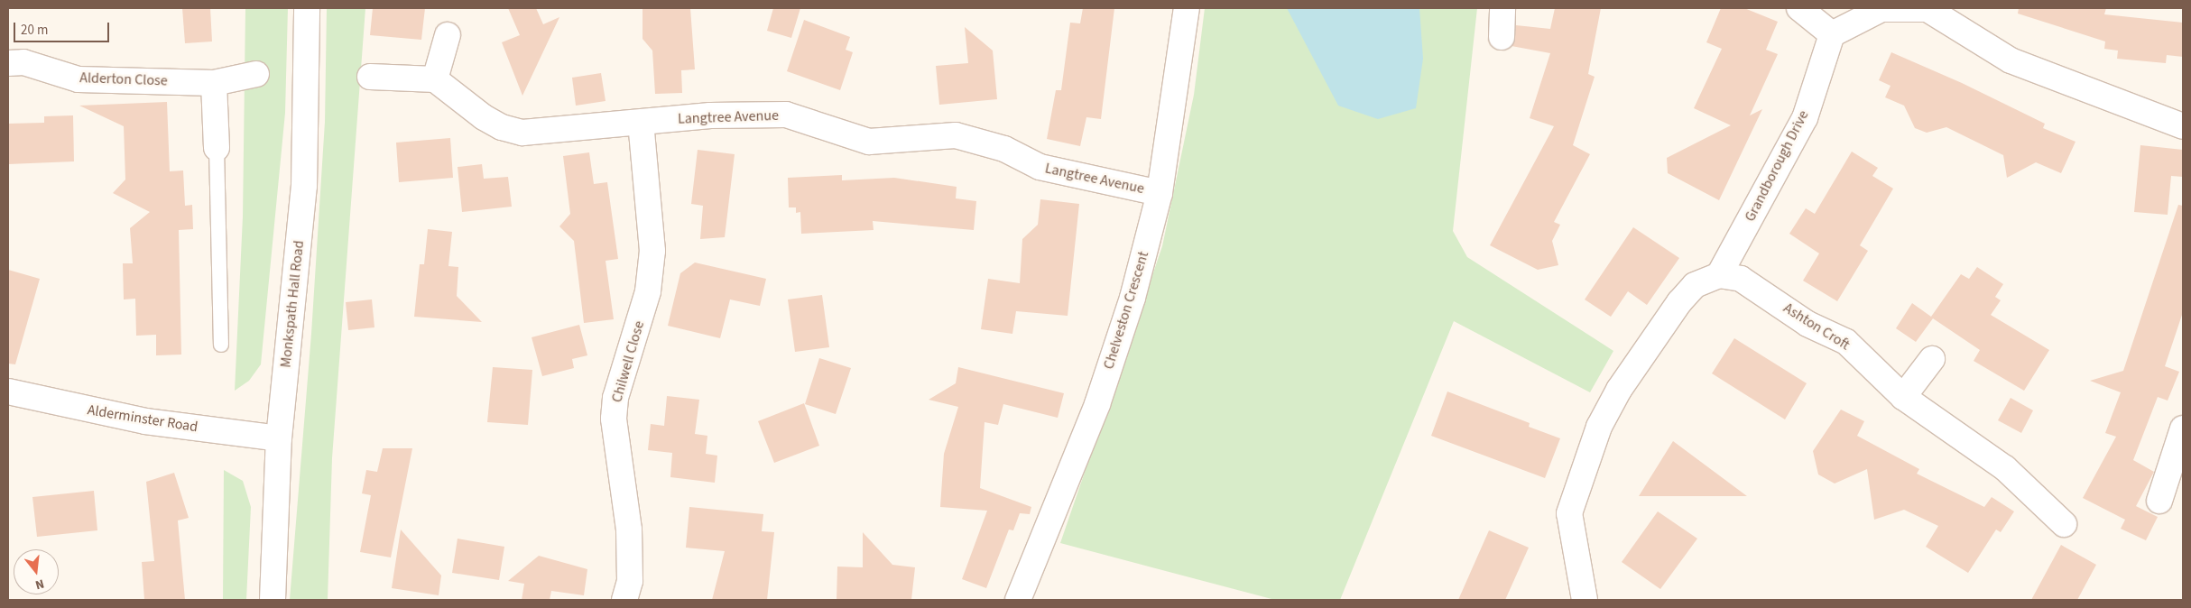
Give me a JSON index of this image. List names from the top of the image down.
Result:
{
  "streets": {
    "street": [
      "Alderton Close",
      "Langtree Avenue",
      "Grandborough Drive",
      "Monkspath Hall Road",
      "Chelveston Crescent",
      "Ashton Croft",
      "Chilwell Close",
      "Alderminster Road"
    ]
  },
  "crossings": [
    ["Langtree Avenue", "Chelveston Crescent"],
    ["Langtree Avenue", "Chilwell Close"],
    ["Grandborough Drive", "Ashton Croft"],
    ["Monkspath Hall Road", "Alderminster Road"]
  ],
  "scale_bar": "20 m",
  "north": "bottom"
}
